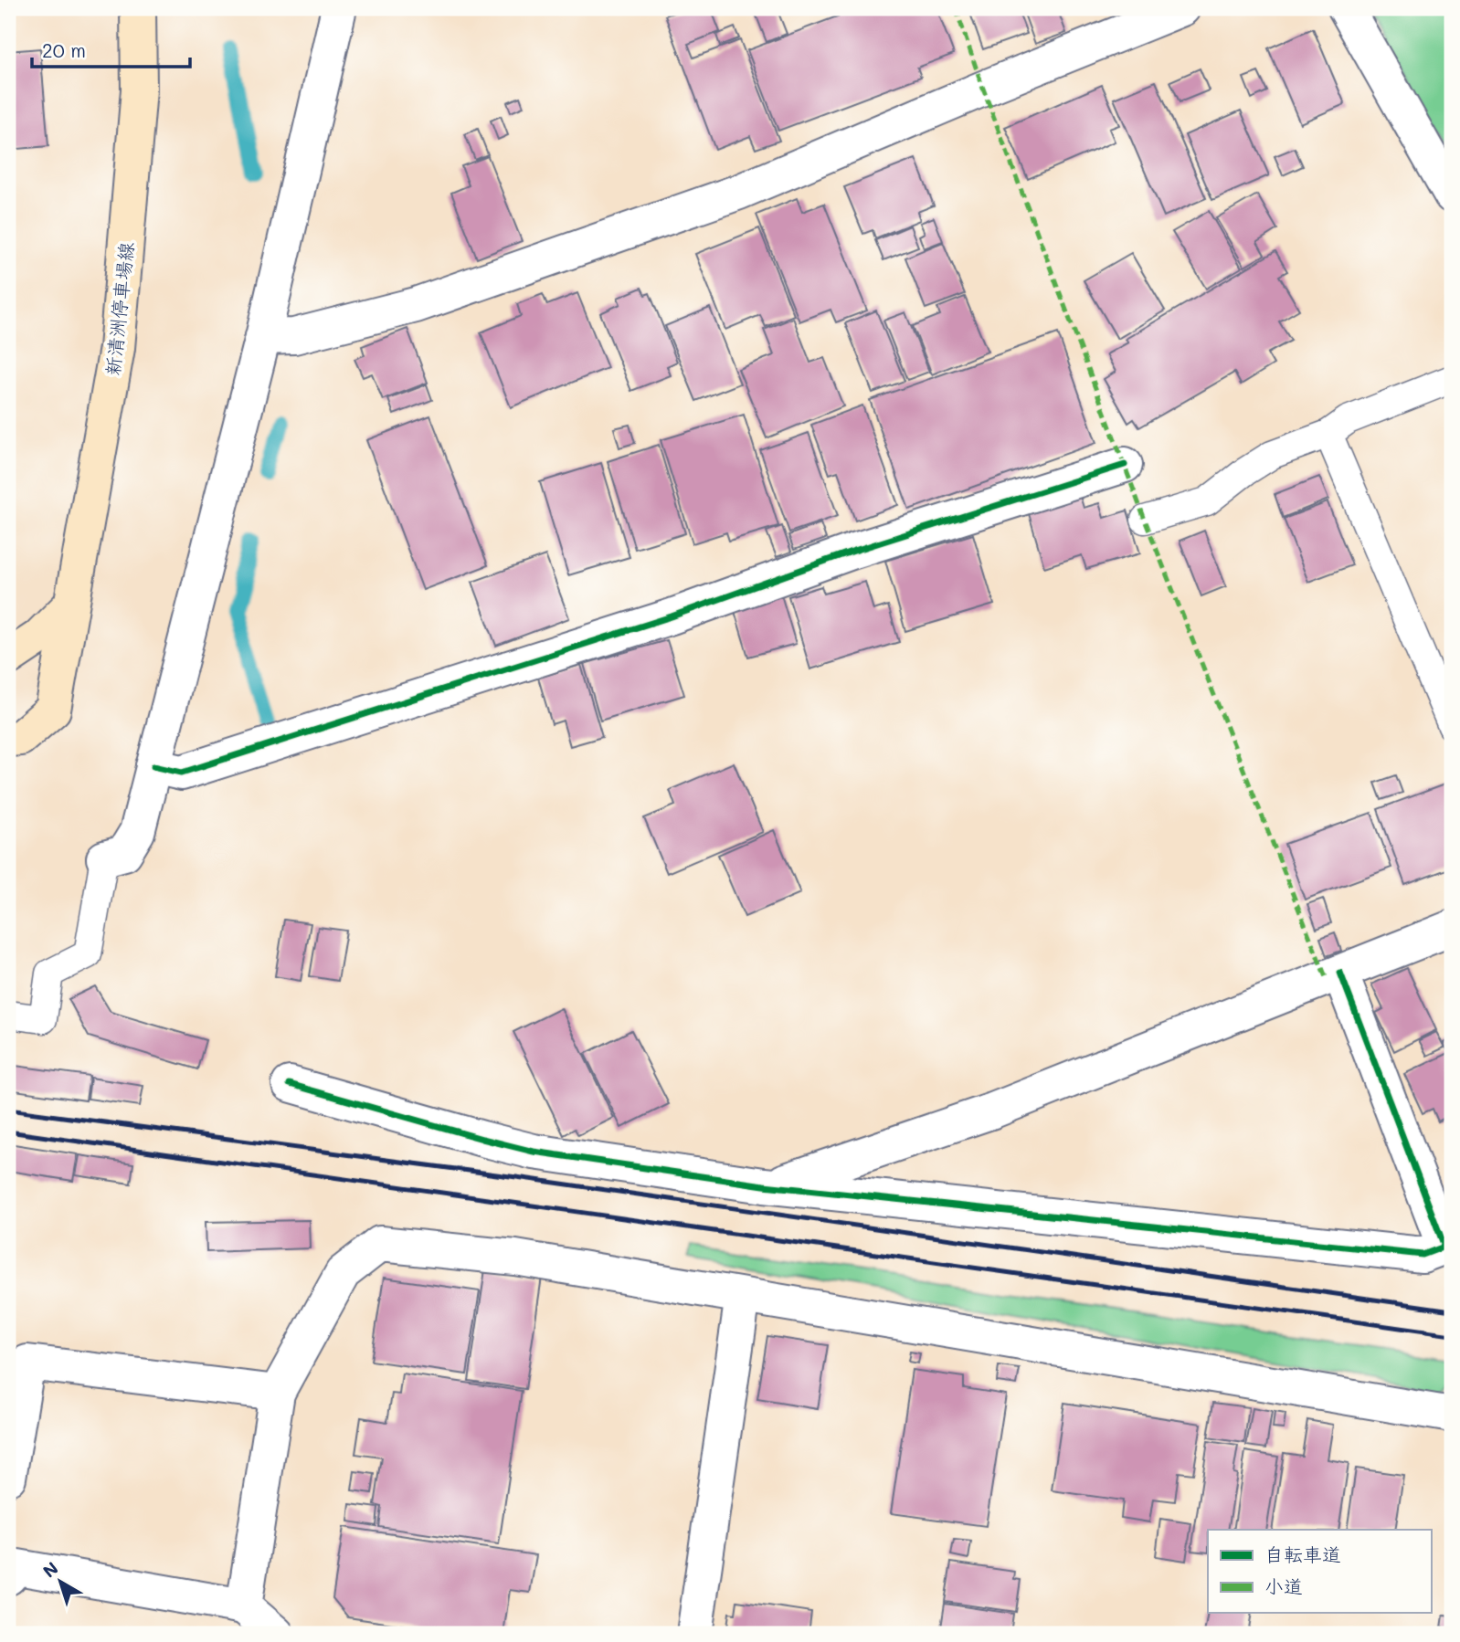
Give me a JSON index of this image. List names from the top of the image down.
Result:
{
  "streets": {
    "main road": ["新清洲停車場線"]
  },
  "legend": ["自転車道", "小道"],
  "scale_bar": "20 m",
  "north": "top left"
}
